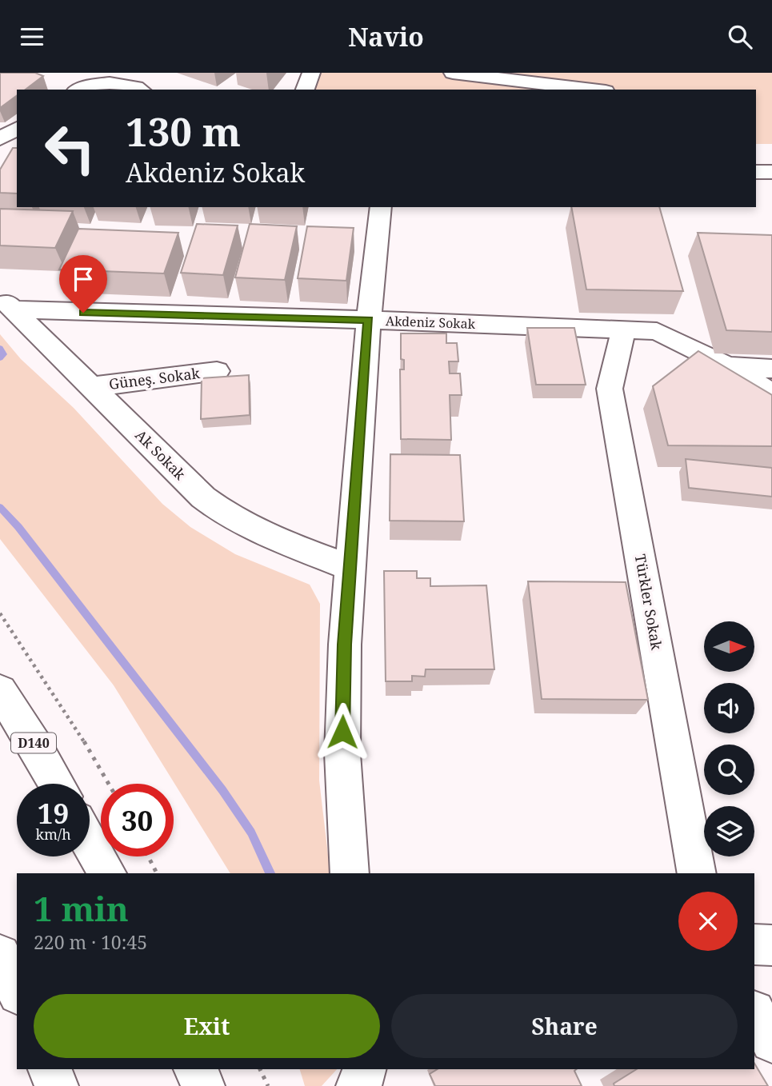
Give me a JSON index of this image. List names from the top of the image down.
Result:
{
  "streets": {
    "main road": [
      "Akdeniz Sokak",
      "Güneş. Sokak",
      "Ak Sokak",
      "Türkler Sokak",
      "D140"
    ]
  },
  "crossings": [
    ["Akdeniz Sokak", "Ak Sokak"],
    ["Akdeniz Sokak", "Türkler Sokak"],
    ["Güneş. Sokak", "Ak Sokak"]
  ],
  "north": "right",
  "page": {
    "header": "Navio",
    "turn": ["130 m", "Akdeniz Sokak"],
    "speed": "19 km/h",
    "limit": "30",
    "heading": ["1 min", "220 m · 10:45"],
    "buttons": ["Exit", "Share"]
  }
}
